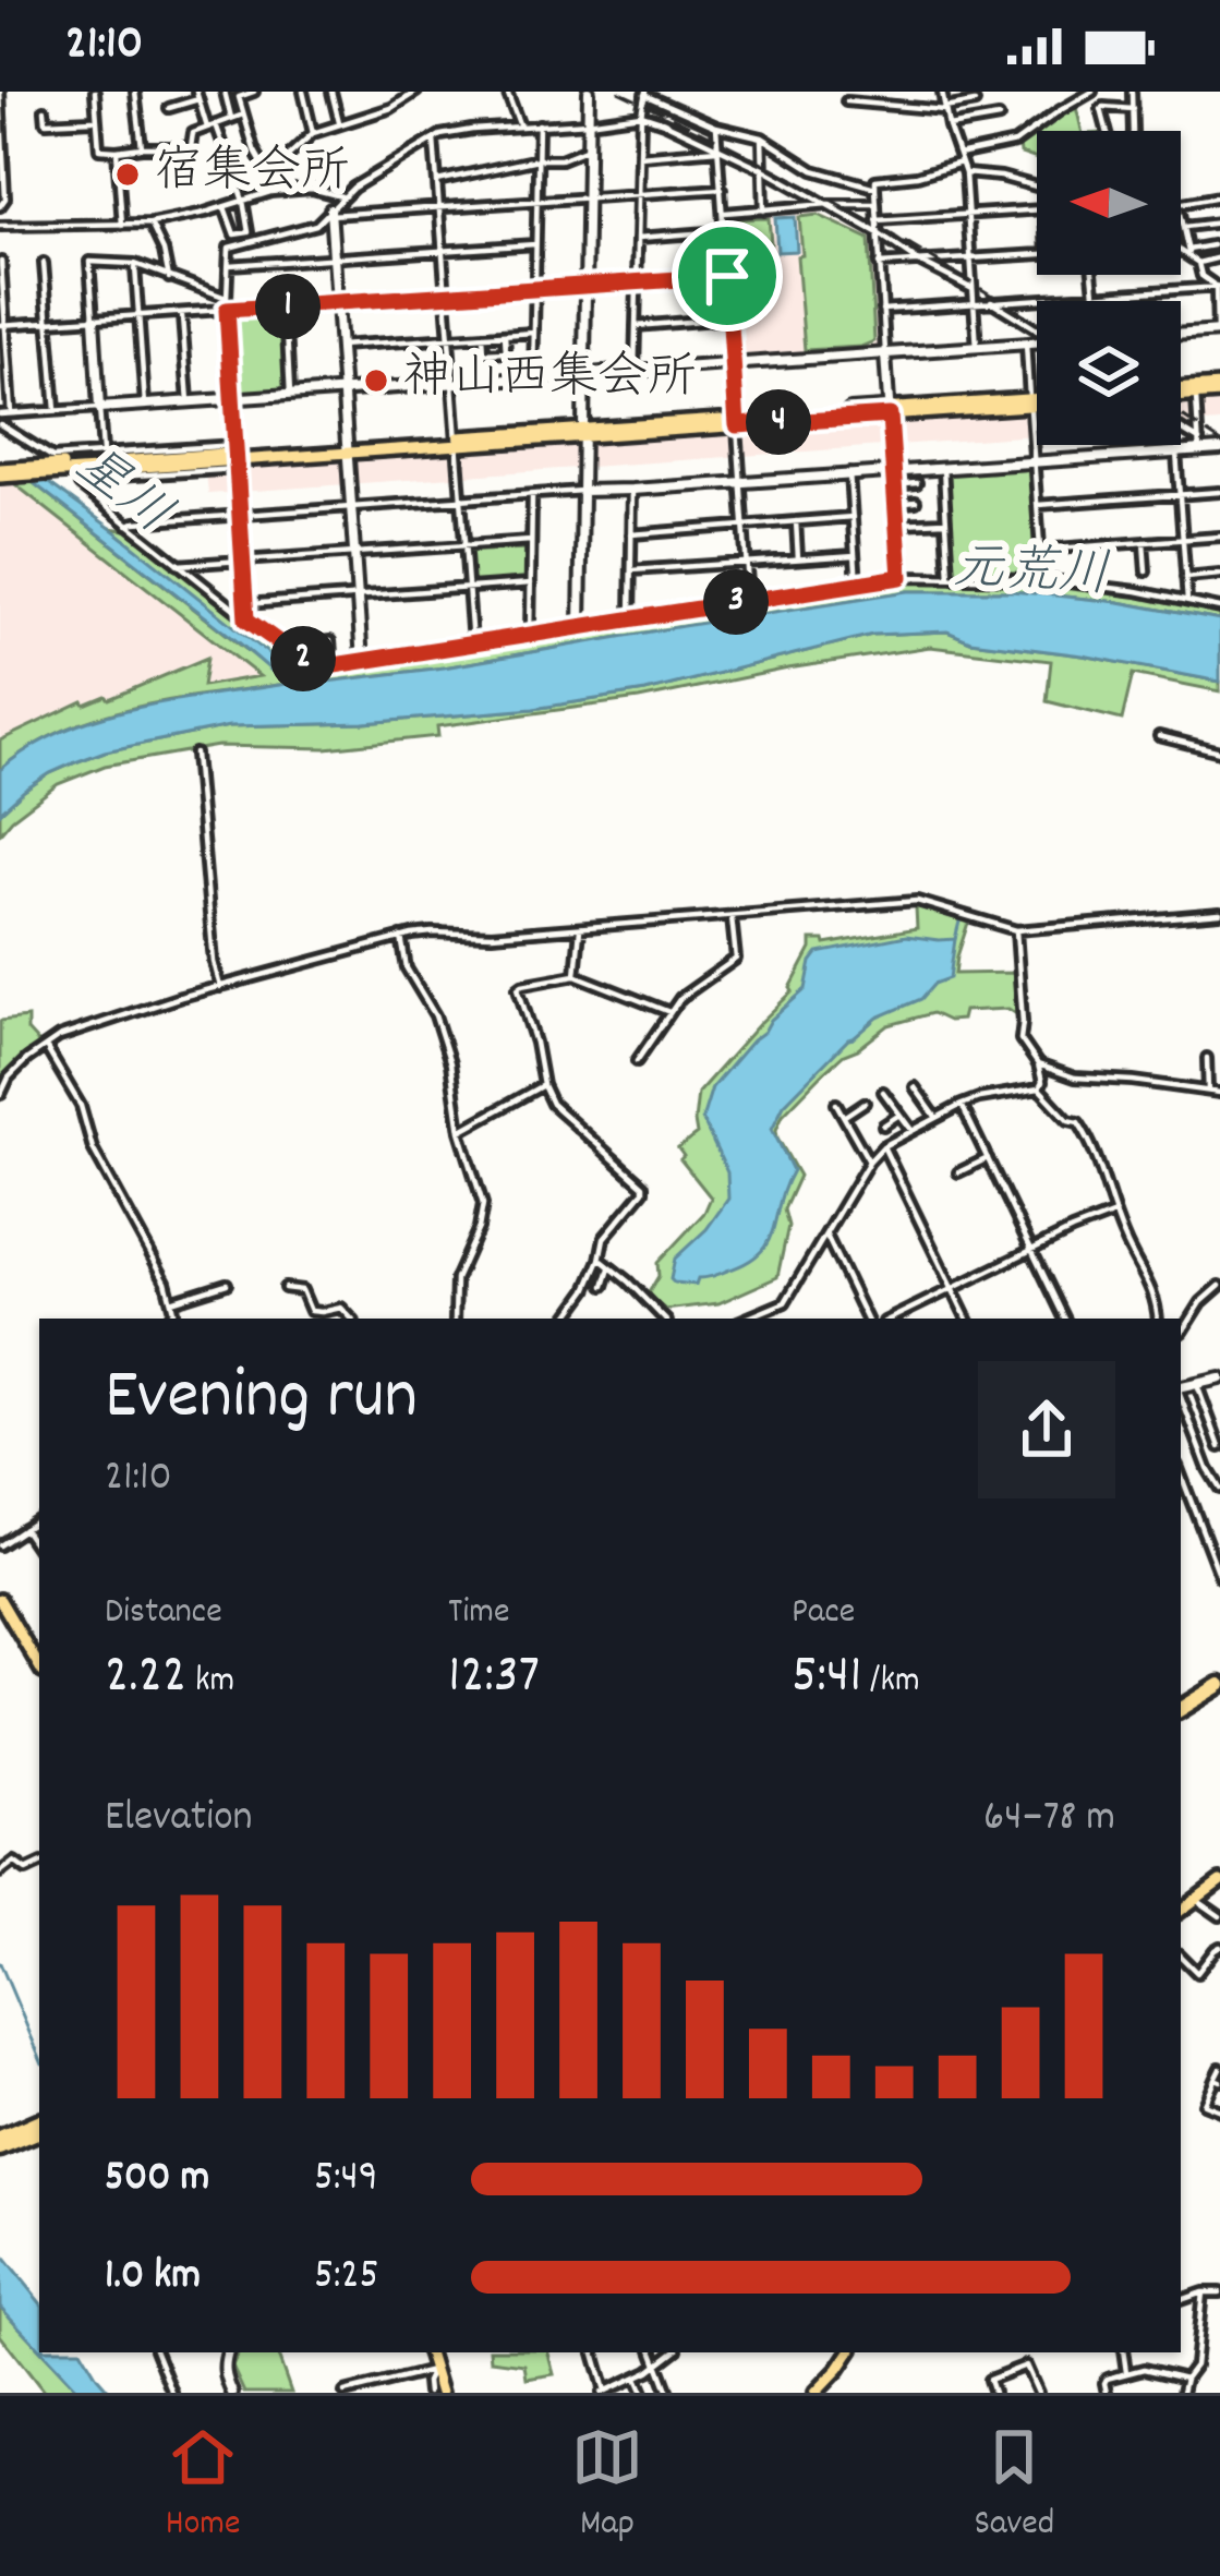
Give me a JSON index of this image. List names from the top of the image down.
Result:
{
  "water": ["星川", "元荒川"],
  "places": ["宿集会所", "神山西集会所"],
  "north": "left",
  "page": {
    "status": "21:10",
    "pins": [
      "1",
      "4",
      "3",
      "2"
    ],
    "heading": ["Evening run", "21:10"],
    "stats": [
      ["Distance", "2.22 km"],
      ["Time", "12:37"],
      ["Pace", "5:41 /km"]
    ],
    "chart": ["Elevation", "64–78 m"],
    "list": [
      {
        "name": "500 m",
        "note": "5:49"
      },
      {
        "name": "1.0 km",
        "note": "5:25"
      }
    ],
    "tabs": ["Home", "Map", "Saved"]
  }
}
